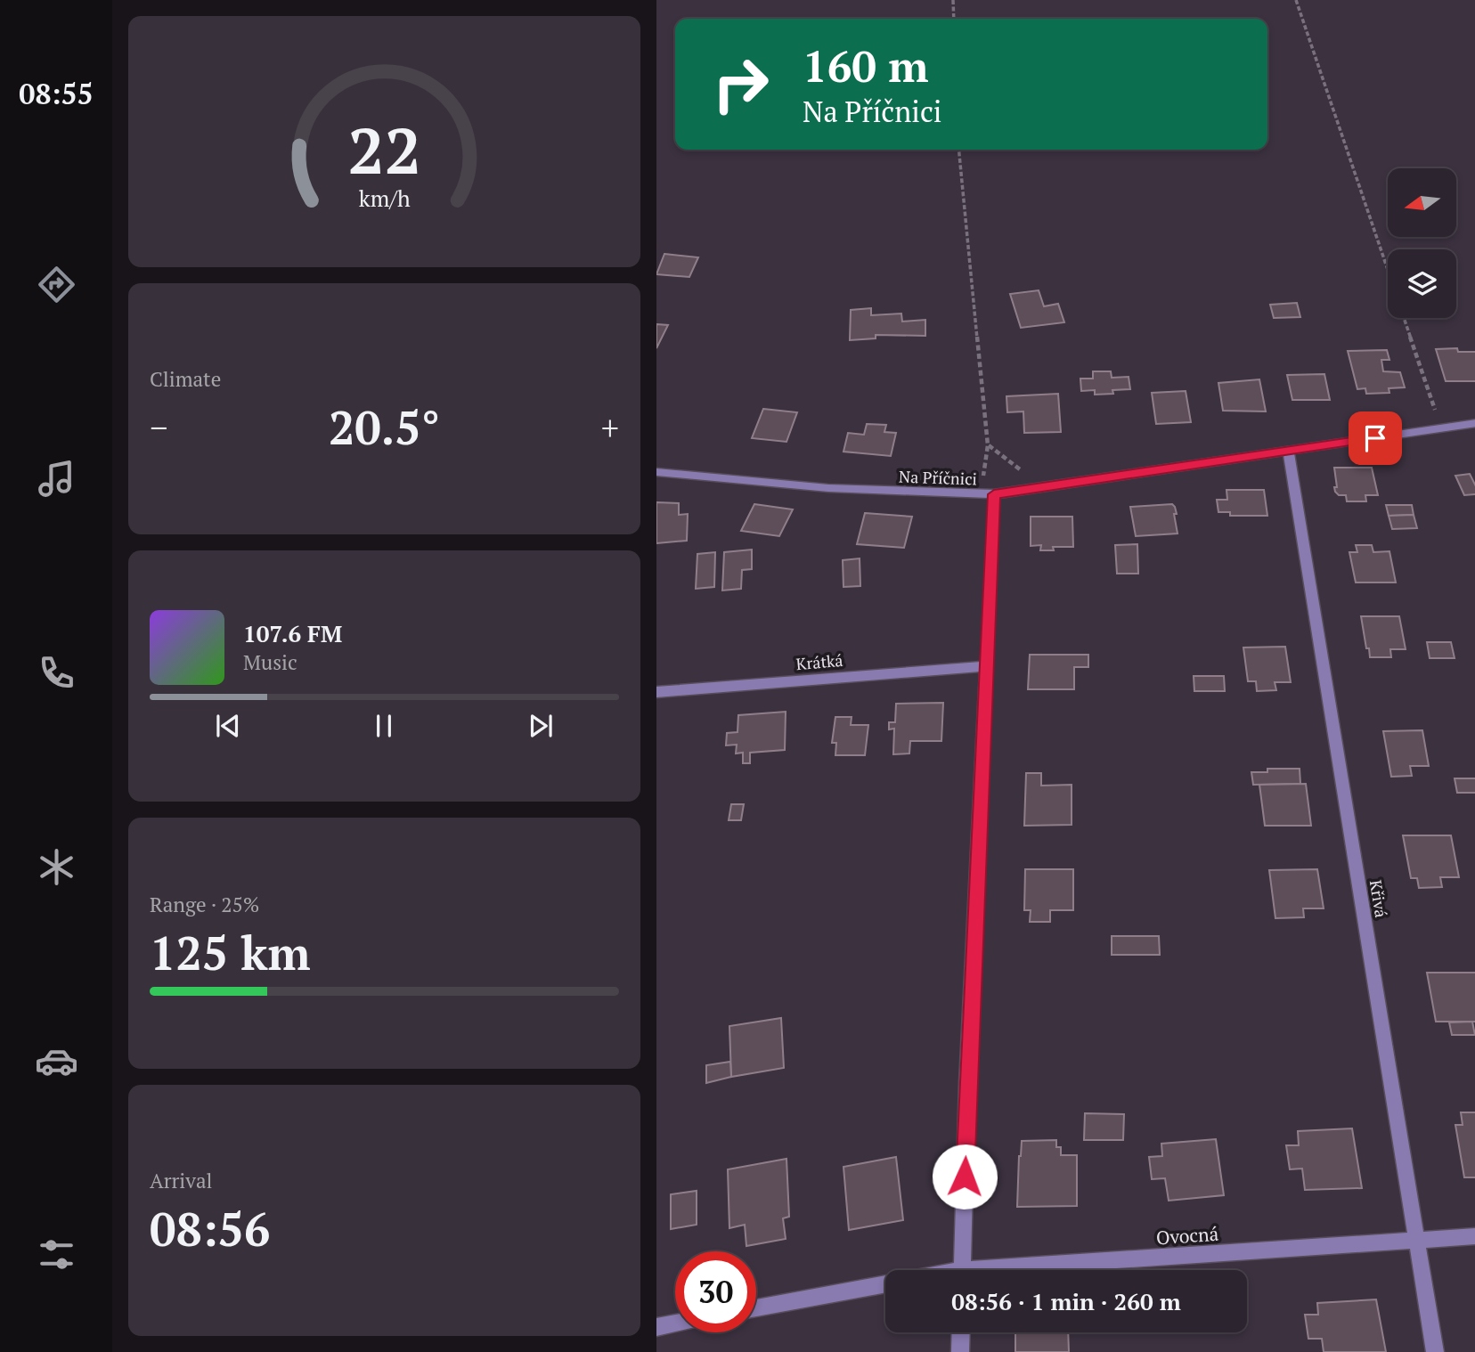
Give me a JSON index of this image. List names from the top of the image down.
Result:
{
  "streets": {
    "street": [
      "Na Příčnici",
      "Krátká",
      "Křivá",
      "Ovocná"
    ]
  },
  "crossings": [
    ["Na Příčnici", "Křivá"],
    ["Křivá", "Ovocná"]
  ],
  "north": "left",
  "page": {
    "tabs": "08:55",
    "turn": ["160 m", "Na Příčnici"],
    "tile": [
      "Climate",
      ["Range · 25%", "125 km"],
      ["Arrival", "08:56"]
    ],
    "heat": ["−", "20.5°", "+"],
    "song": ["107.6 FM", "Music"],
    "limit": "30",
    "trip": "08:56 · 1 min · 260 m",
    "gauge": ["22", "km/h"]
  }
}
